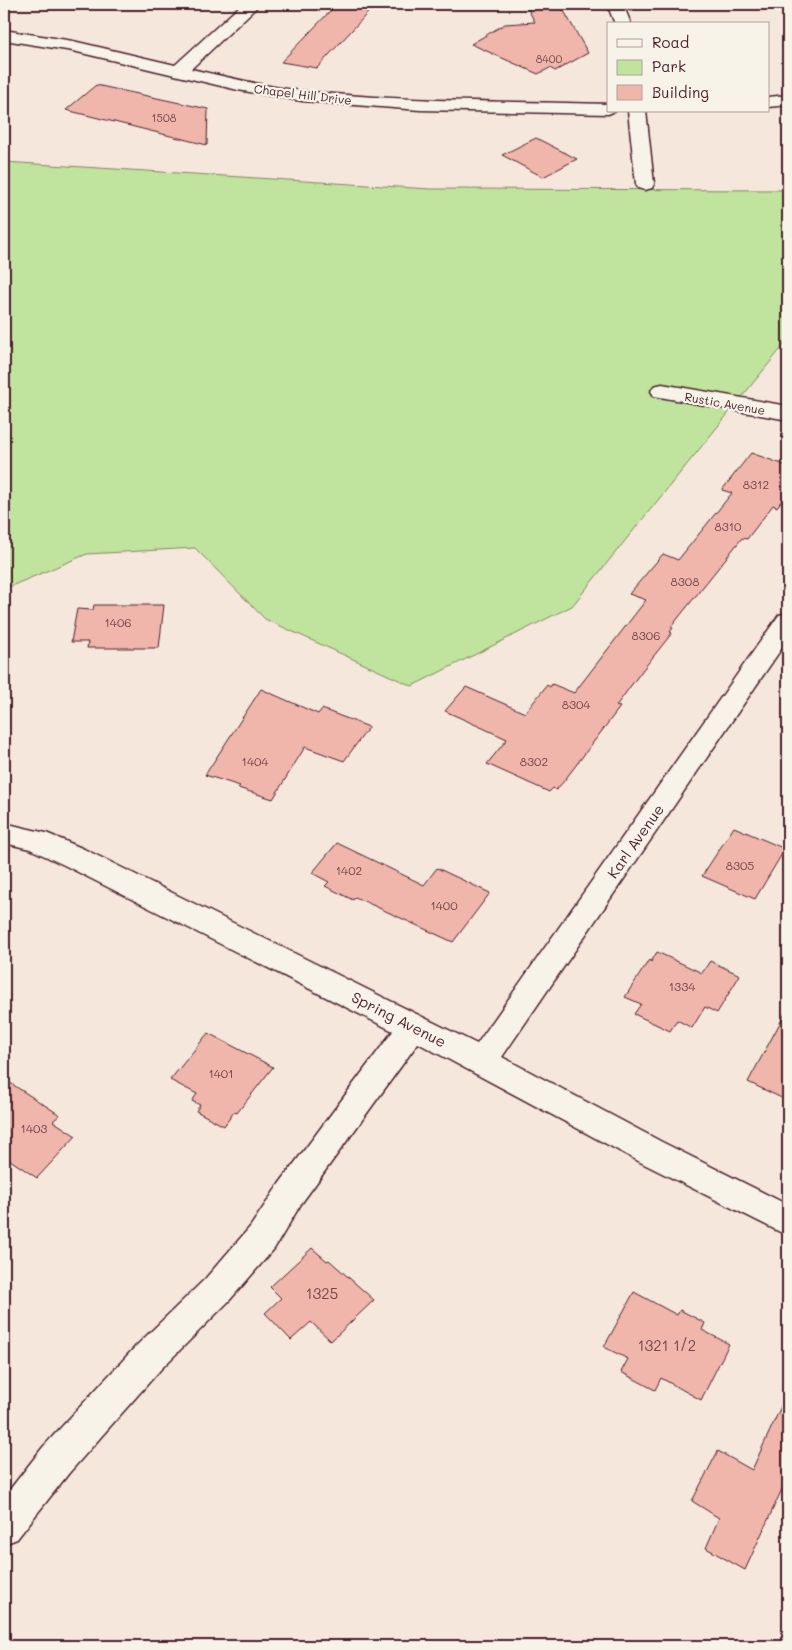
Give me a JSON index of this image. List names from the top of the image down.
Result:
{
  "streets": {
    "street": [
      "Chapel Hill Drive",
      "Rustic Avenue",
      "Karl Avenue",
      "Spring Avenue"
    ]
  },
  "crossings": [
    ["Karl Avenue", "Spring Avenue"]
  ],
  "house_numbers": [
    "8400",
    "1508",
    "8312",
    "8310",
    "8308",
    "1406",
    "8306",
    "8304",
    "1404",
    "8302",
    "8305",
    "1402",
    "1400",
    "1334",
    "1401",
    "1403",
    "1325",
    "1321 1/2"
  ],
  "legend": ["Road", "Park", "Building"]
}
